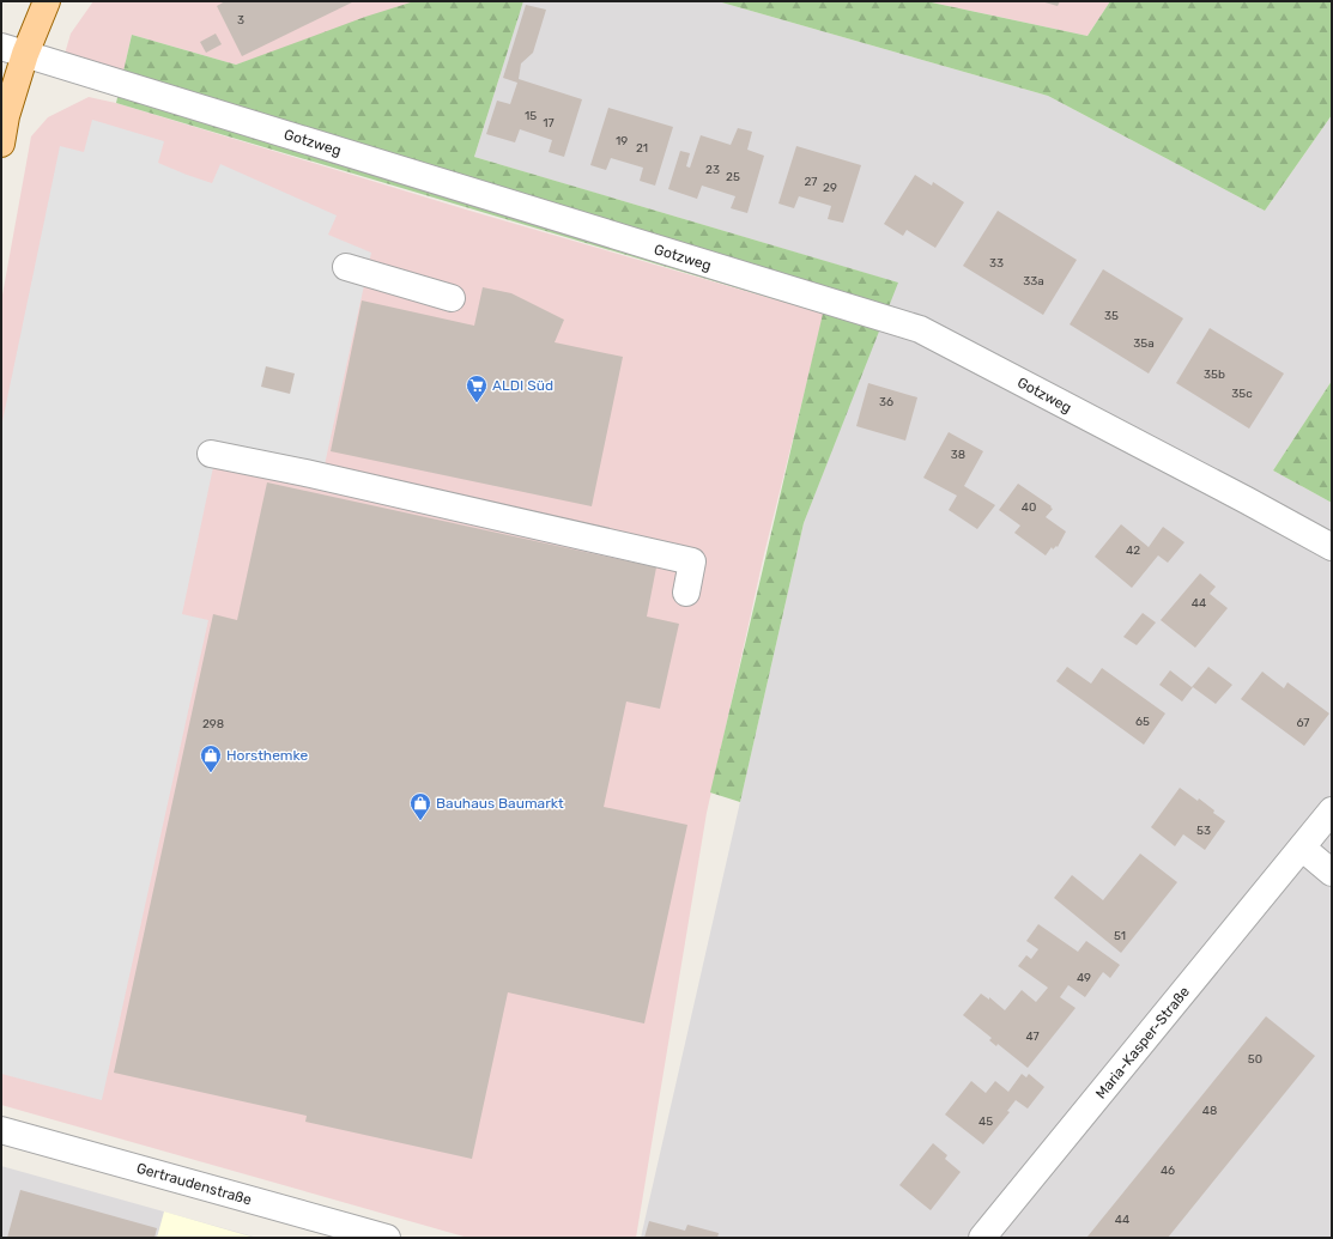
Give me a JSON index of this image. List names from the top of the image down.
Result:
{
  "streets": {
    "street": ["Gotzweg", "Maria-Kasper-Straße", "Gertraudenstraße"]
  },
  "places": {
    "supermarket": ["ALDI Süd"],
    "shop": ["Horsthemke", "Bauhaus Baumarkt"]
  },
  "house_numbers": [
    "3",
    "15",
    "17",
    "19",
    "21",
    "23",
    "25",
    "27",
    "29",
    "33",
    "33a",
    "35",
    "35a",
    "35b",
    "35c",
    "36",
    "38",
    "40",
    "42",
    "44",
    "65",
    "67",
    "298",
    "53",
    "51",
    "49",
    "47",
    "50",
    "48",
    "45",
    "46",
    "44"
  ]
}
